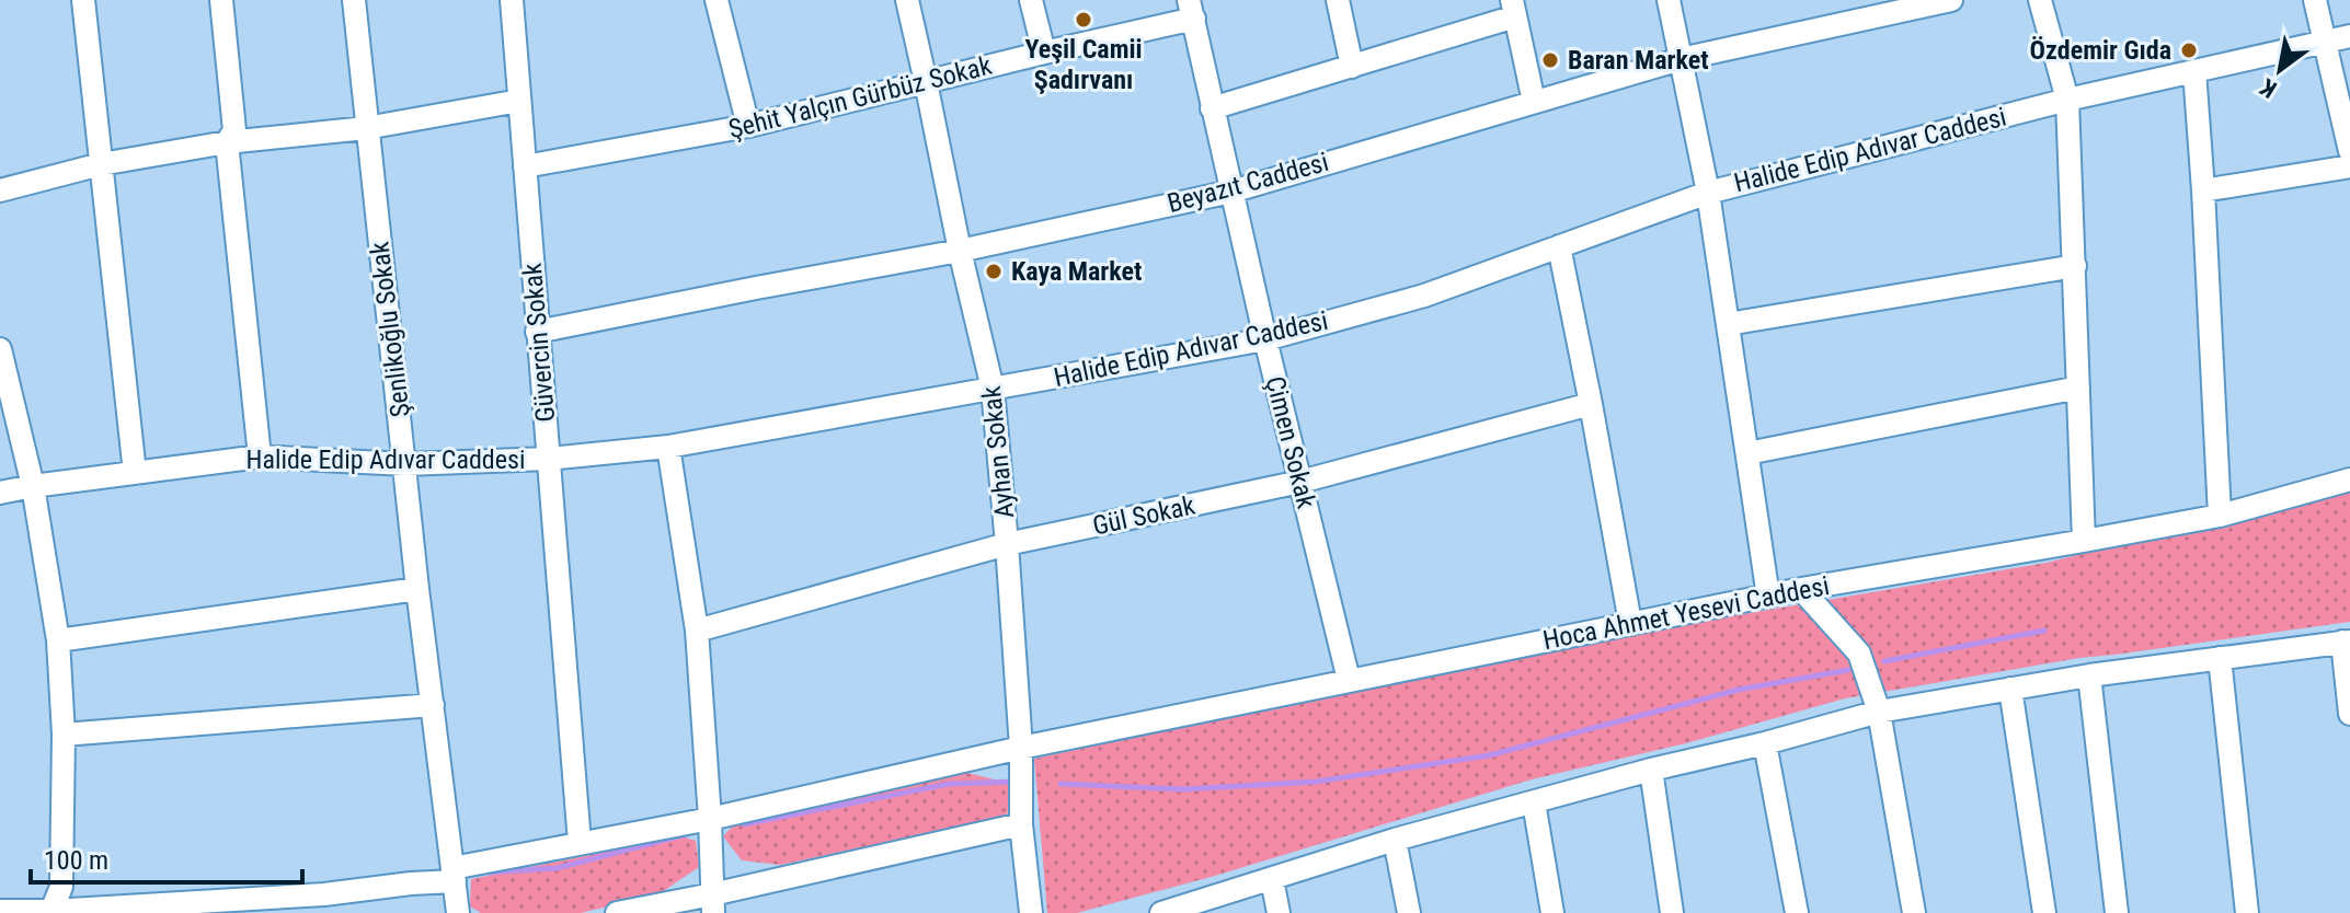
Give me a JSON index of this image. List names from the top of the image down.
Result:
{
  "streets": {
    "street": [
      "Şehit Yalçın Gürbüz Sokak",
      "Halide Edip Adıvar Caddesi",
      "Beyazıt Caddesi",
      "Şenlikoğlu Sokak",
      "Güvercin Sokak",
      "Çimen Sokak",
      "Ayhan Sokak",
      "Gül Sokak",
      "Hoca Ahmet Yesevi Caddesi"
    ]
  },
  "crossings": [
    ["Şehit Yalçın Gürbüz Sokak", "Güvercin Sokak"],
    ["Şehit Yalçın Gürbüz Sokak", "Çimen Sokak"],
    ["Şehit Yalçın Gürbüz Sokak", "Ayhan Sokak"],
    ["Halide Edip Adıvar Caddesi", "Şenlikoğlu Sokak"],
    ["Halide Edip Adıvar Caddesi", "Güvercin Sokak"],
    ["Halide Edip Adıvar Caddesi", "Çimen Sokak"],
    ["Halide Edip Adıvar Caddesi", "Ayhan Sokak"],
    ["Beyazıt Caddesi", "Güvercin Sokak"],
    ["Beyazıt Caddesi", "Çimen Sokak"],
    ["Beyazıt Caddesi", "Ayhan Sokak"],
    ["Şenlikoğlu Sokak", "Hoca Ahmet Yesevi Caddesi"],
    ["Güvercin Sokak", "Hoca Ahmet Yesevi Caddesi"],
    ["Çimen Sokak", "Gül Sokak"],
    ["Çimen Sokak", "Hoca Ahmet Yesevi Caddesi"],
    ["Ayhan Sokak", "Gül Sokak"],
    ["Ayhan Sokak", "Hoca Ahmet Yesevi Caddesi"]
  ],
  "places": [
    "Yeşil Camii Şadırvanı",
    "Özdemir Gıda",
    "Baran Market",
    "Kaya Market"
  ],
  "scale_bar": "100 m",
  "north": "bottom left"
}
